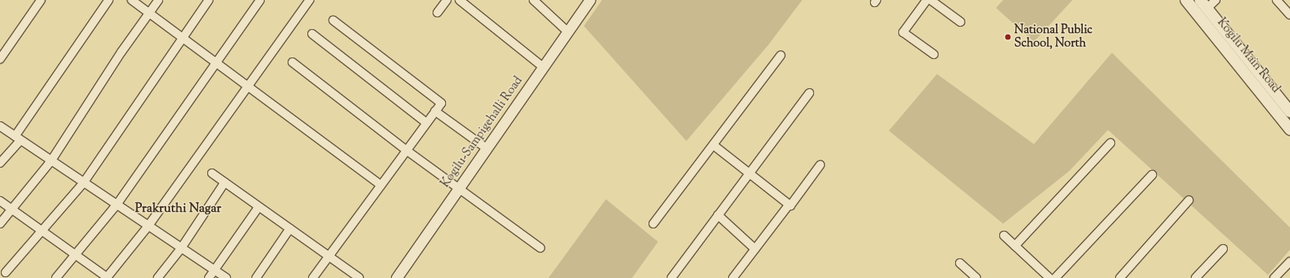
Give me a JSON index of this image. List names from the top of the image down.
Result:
{
  "streets": {
    "main road": ["Kogilu Main Road"],
    "street": ["Kogilu-Sampigehalli Road"]
  },
  "districts": ["Prakruthi Nagar"],
  "places": ["National Public School, North"]
}
